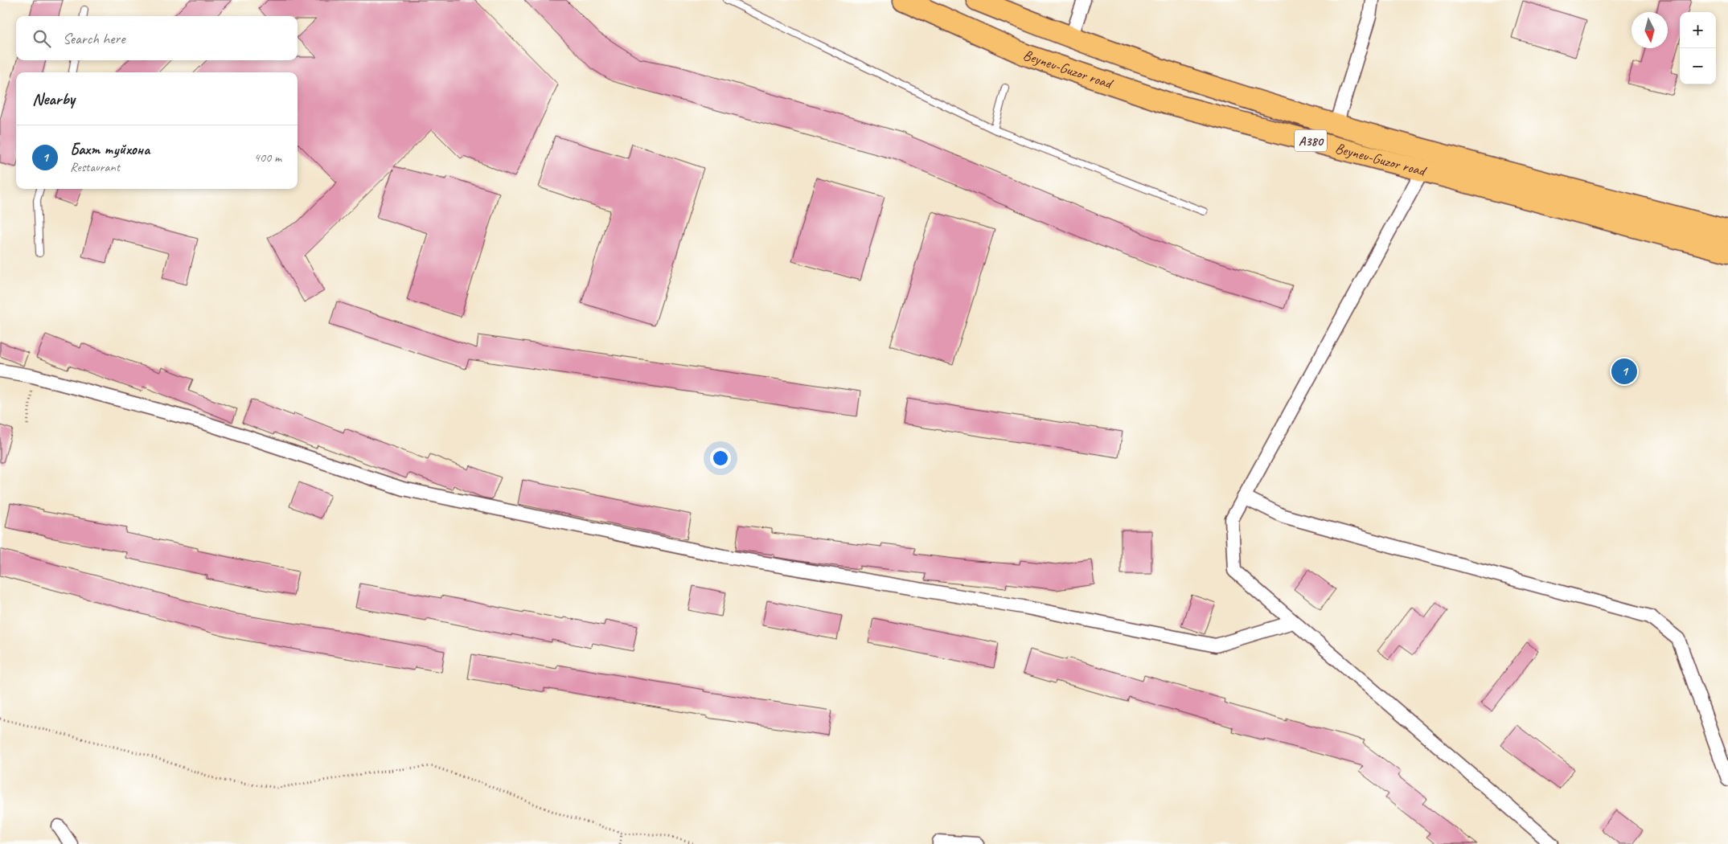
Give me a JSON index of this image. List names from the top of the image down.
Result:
{
  "streets": {
    "highway": ["Beyneu-Guzor road", "A380"]
  },
  "north": "bottom",
  "page": {
    "map_buttons": ["+", "−"],
    "search": "Search here",
    "heading": "Nearby",
    "list": [
      {
        "mark": "1",
        "name": "Бахт туйхона",
        "note": "Restaurant",
        "value": "400 m"
      }
    ],
    "pins": "1"
  }
}
